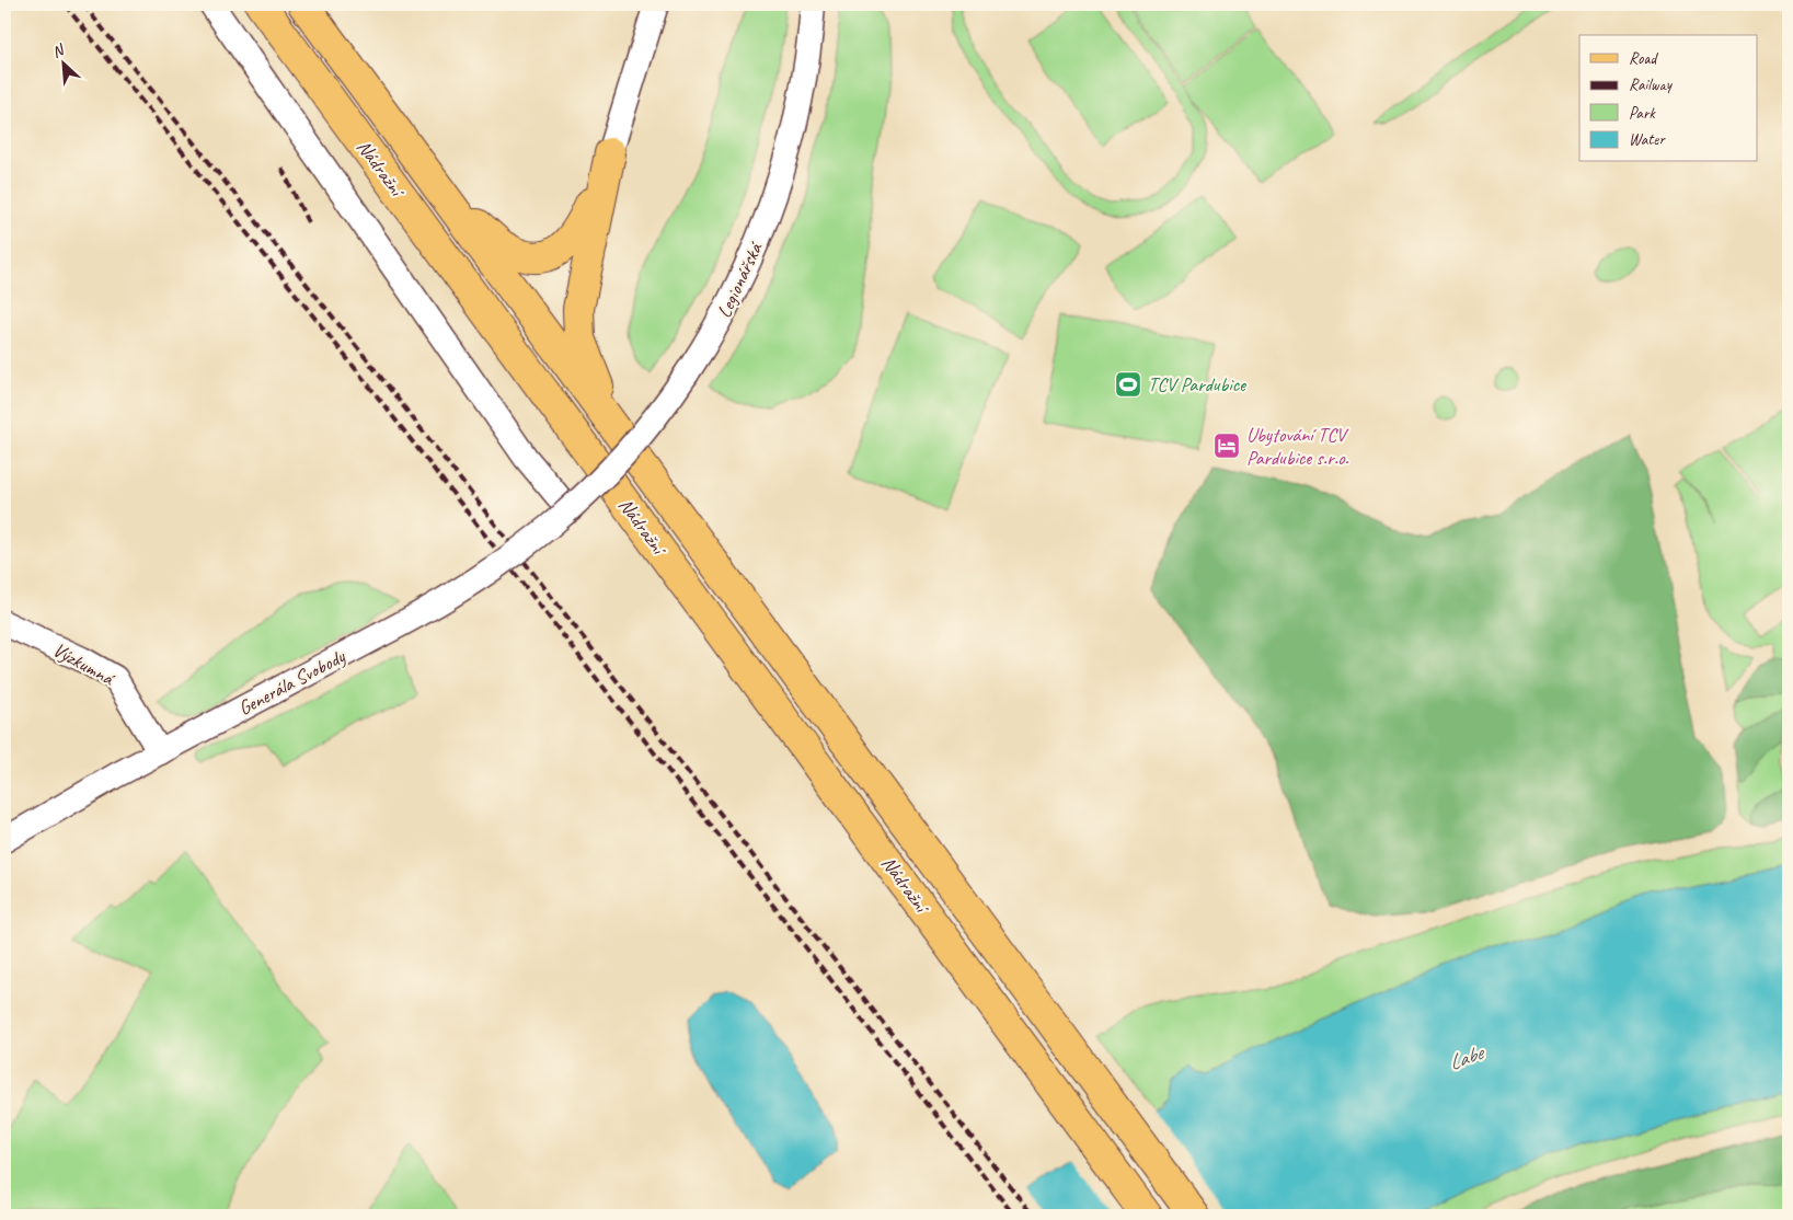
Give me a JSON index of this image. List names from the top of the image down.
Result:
{
  "streets": {
    "main road": ["Nádražní"],
    "street": ["Legionářská", "Výzkumná", "Generála Svobody"]
  },
  "crossings": [
    ["Legionářská", "Generála Svobody"],
    ["Výzkumná", "Generála Svobody"]
  ],
  "water": ["Labe"],
  "places": {
    "sports": ["TCV Pardubice"],
    "hotel": ["Ubytování TCV Pardubice s.r.o."]
  },
  "legend": [
    "Road",
    "Railway",
    "Park",
    "Water"
  ],
  "north": "top left"
}
